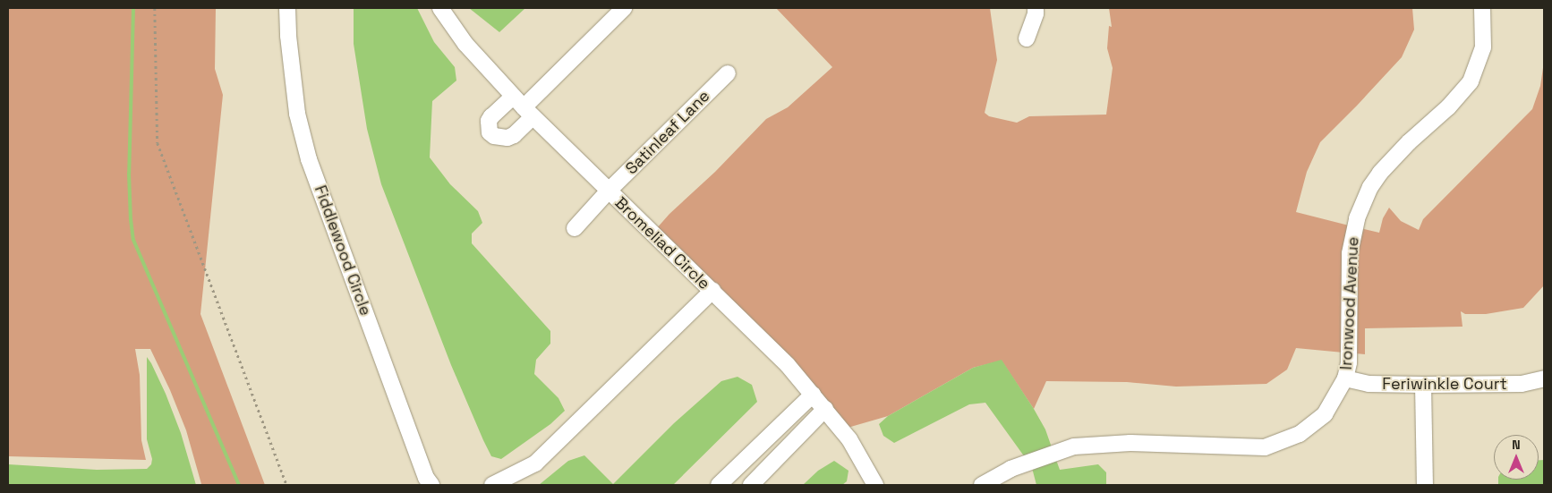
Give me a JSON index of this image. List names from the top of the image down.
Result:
{
  "streets": {
    "street": [
      "Satinleaf Lane",
      "Bromeliad Circle",
      "Fiddlewood Circle",
      "Ironwood Avenue",
      "Feriwinkle Court"
    ]
  },
  "crossings": [
    ["Satinleaf Lane", "Bromeliad Circle"],
    ["Ironwood Avenue", "Feriwinkle Court"]
  ],
  "north": "top"
}
